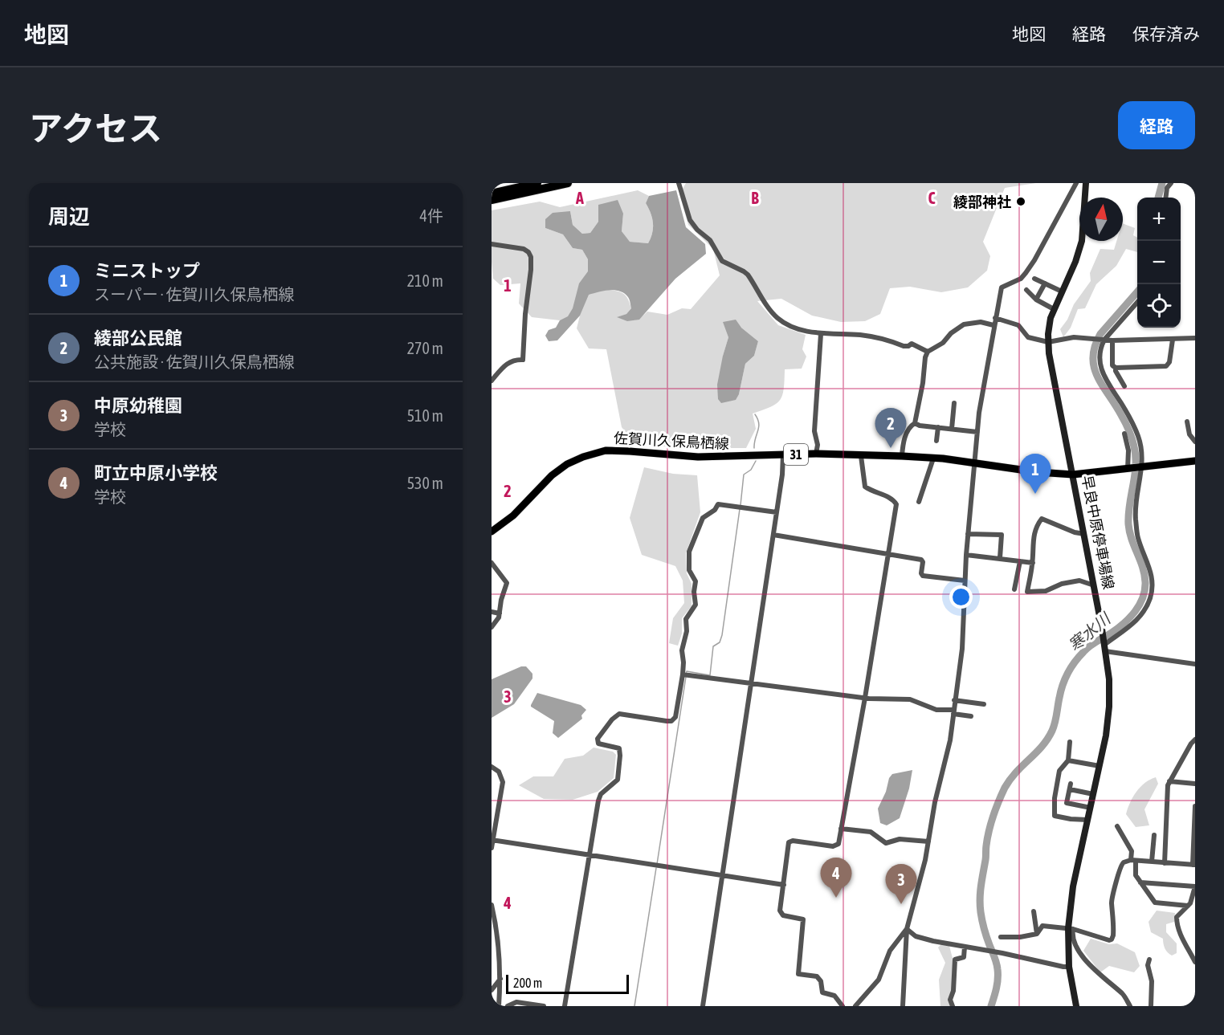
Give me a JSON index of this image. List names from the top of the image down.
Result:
{
  "streets": {
    "main road": ["佐賀川久保鳥栖線", "31", "早良中原停車場線"]
  },
  "crossings": [
    ["佐賀川久保鳥栖線", "早良中原停車場線"]
  ],
  "water": ["寒水川"],
  "places": ["綾部神社"],
  "scale_bar": "200 m",
  "north": "top",
  "page": {
    "header": "地図",
    "nav": ["地図", "経路", "保存済み"],
    "title": "アクセス",
    "buttons": "経路",
    "heading": ["周辺", "4件"],
    "map_buttons": ["+", "−"],
    "list": [
      {
        "mark": "1",
        "name": "ミニストップ",
        "note": "スーパー · 佐賀川久保鳥栖線",
        "value": "210 m"
      },
      {
        "mark": "2",
        "name": "綾部公民館",
        "note": "公共施設 · 佐賀川久保鳥栖線",
        "value": "270 m"
      },
      {
        "mark": "3",
        "name": "中原幼稚園",
        "note": "学校",
        "value": "510 m"
      },
      {
        "mark": "4",
        "name": "町立中原小学校",
        "note": "学校",
        "value": "530 m"
      }
    ],
    "pins": [
      "2",
      "1",
      "4",
      "3"
    ],
    "scale": "200 m"
  },
  "grid": {
    "columns": ["A", "B", "C"],
    "rows": [
      "1",
      "2",
      "3",
      "4"
    ]
  }
}
